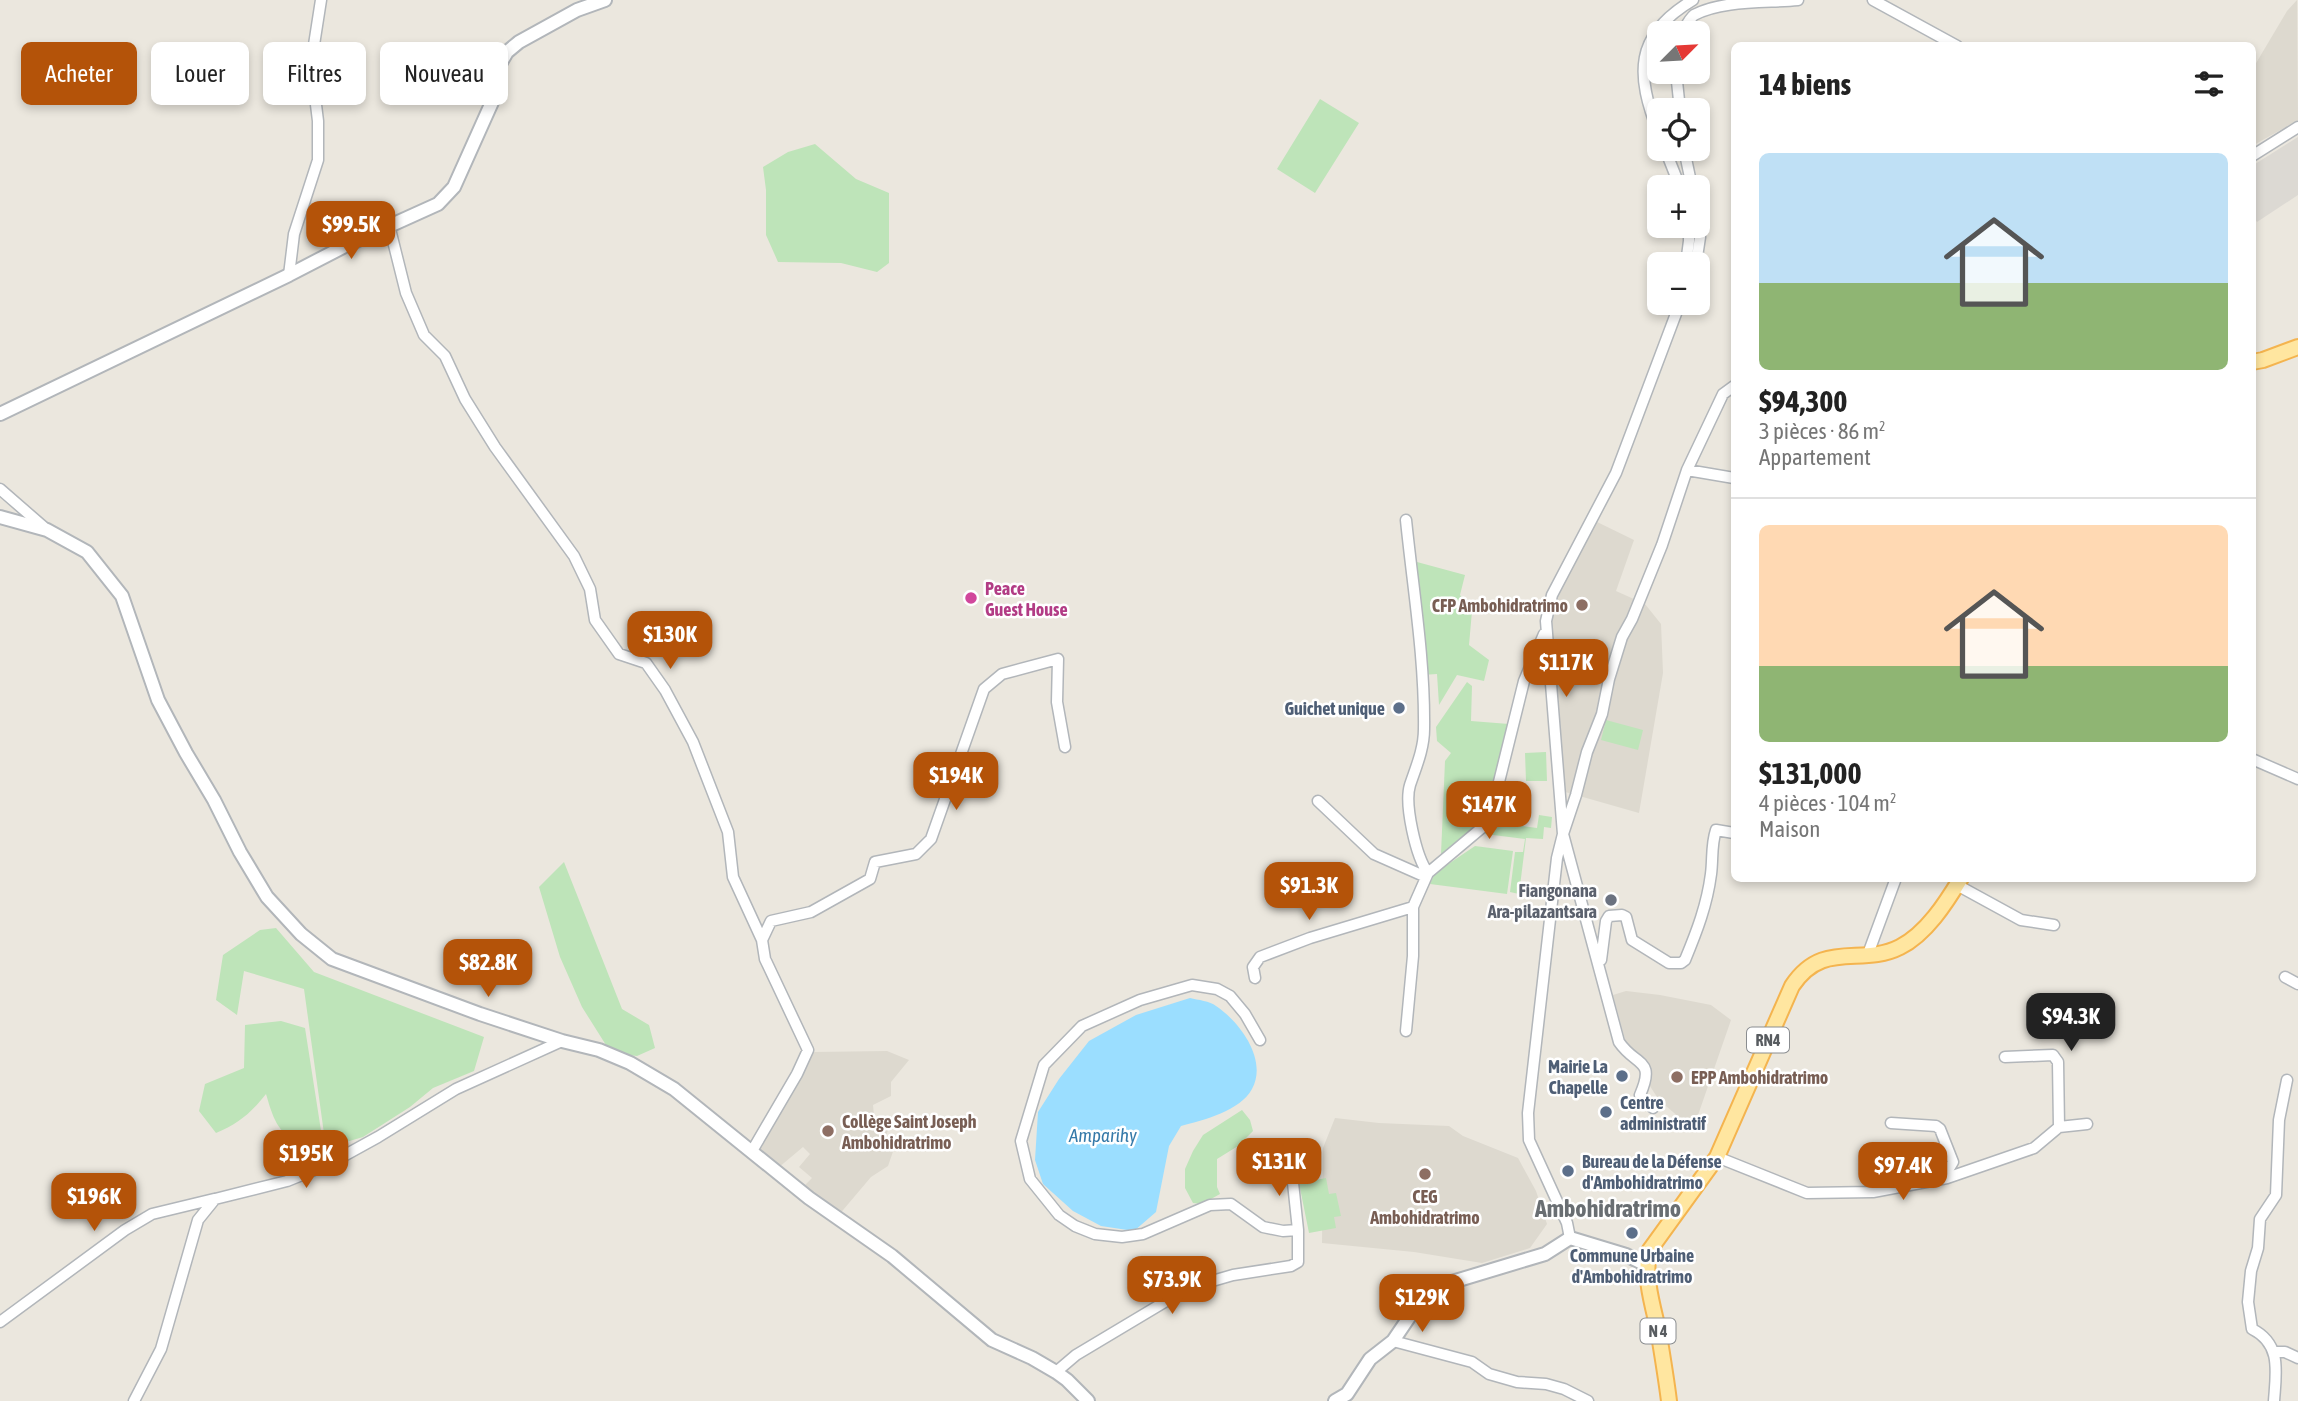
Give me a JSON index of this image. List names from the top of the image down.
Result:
{
  "streets": {
    "main road": ["RN4", "N 4"]
  },
  "crossings": [
    ["RN4", "N 4"]
  ],
  "districts": ["Ambohidratrimo"],
  "water": ["Amparihy"],
  "places": [
    "Peace Guest House",
    "CFP Ambohidratrimo",
    "Guichet unique",
    "Fiangonana Ara-pilazantsara",
    "Mairie La Chapelle",
    "EPP Ambohidratrimo",
    "Centre administratif",
    "Collège Saint Joseph Ambohidratrimo",
    "Bureau de la Défense d'Ambohidratrimo",
    "CEG Ambohidratrimo",
    "Commune Urbaine d'Ambohidratrimo"
  ],
  "north": "top right",
  "page": {
    "map_buttons": ["+", "−"],
    "chip": [
      "Acheter",
      "Louer",
      "Filtres",
      "Nouveau"
    ],
    "heading": "14 biens",
    "list": [
      {
        "name": "$94,300",
        "note": "3 pièces · 86 m² · Appartement"
      },
      {
        "name": "$131,000",
        "note": "4 pièces · 104 m² · Maison"
      }
    ],
    "price": [
      "$99.5K",
      "$130K",
      "$117K",
      "$194K",
      "$147K",
      "$91.3K",
      "$82.8K",
      "$94.3K",
      "$195K",
      "$131K",
      "$97.4K",
      "$196K",
      "$73.9K",
      "$129K"
    ]
  }
}
